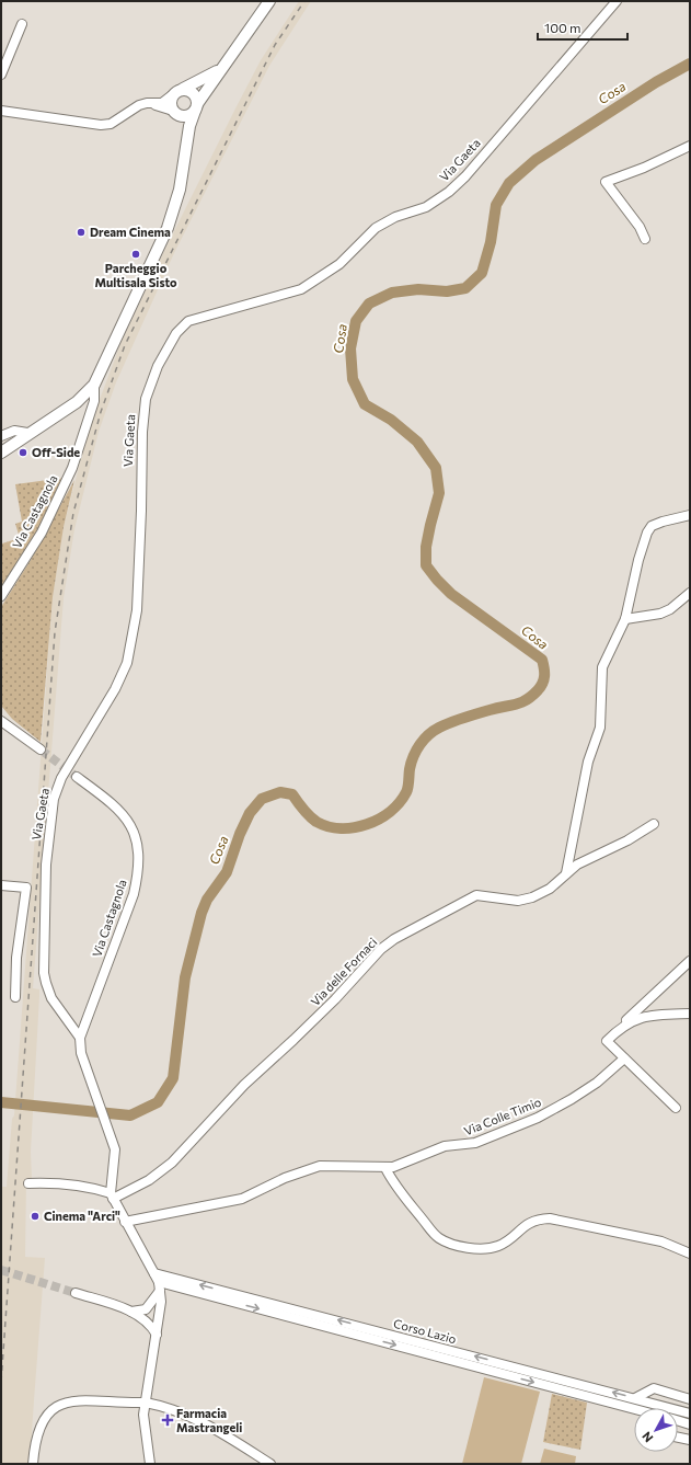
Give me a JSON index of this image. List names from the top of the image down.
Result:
{
  "streets": {
    "street": [
      "Via Gaeta",
      "Via Castagnola",
      "Via delle Fornaci",
      "Via Colle Timio",
      "Corso Lazio"
    ]
  },
  "crossings": [
    ["Via Gaeta", "Via Castagnola"],
    ["Via Gaeta", "Via delle Fornaci"]
  ],
  "water": ["Cosa"],
  "places": {
    "other": [
      "Dream Cinema",
      "Parcheggio Multisala Sisto",
      "Off-Side",
      "Cinema \"Arci\""
    ],
    "health": ["Farmacia Mastrangeli"]
  },
  "scale_bar": "100 m",
  "north": "bottom left"
}
